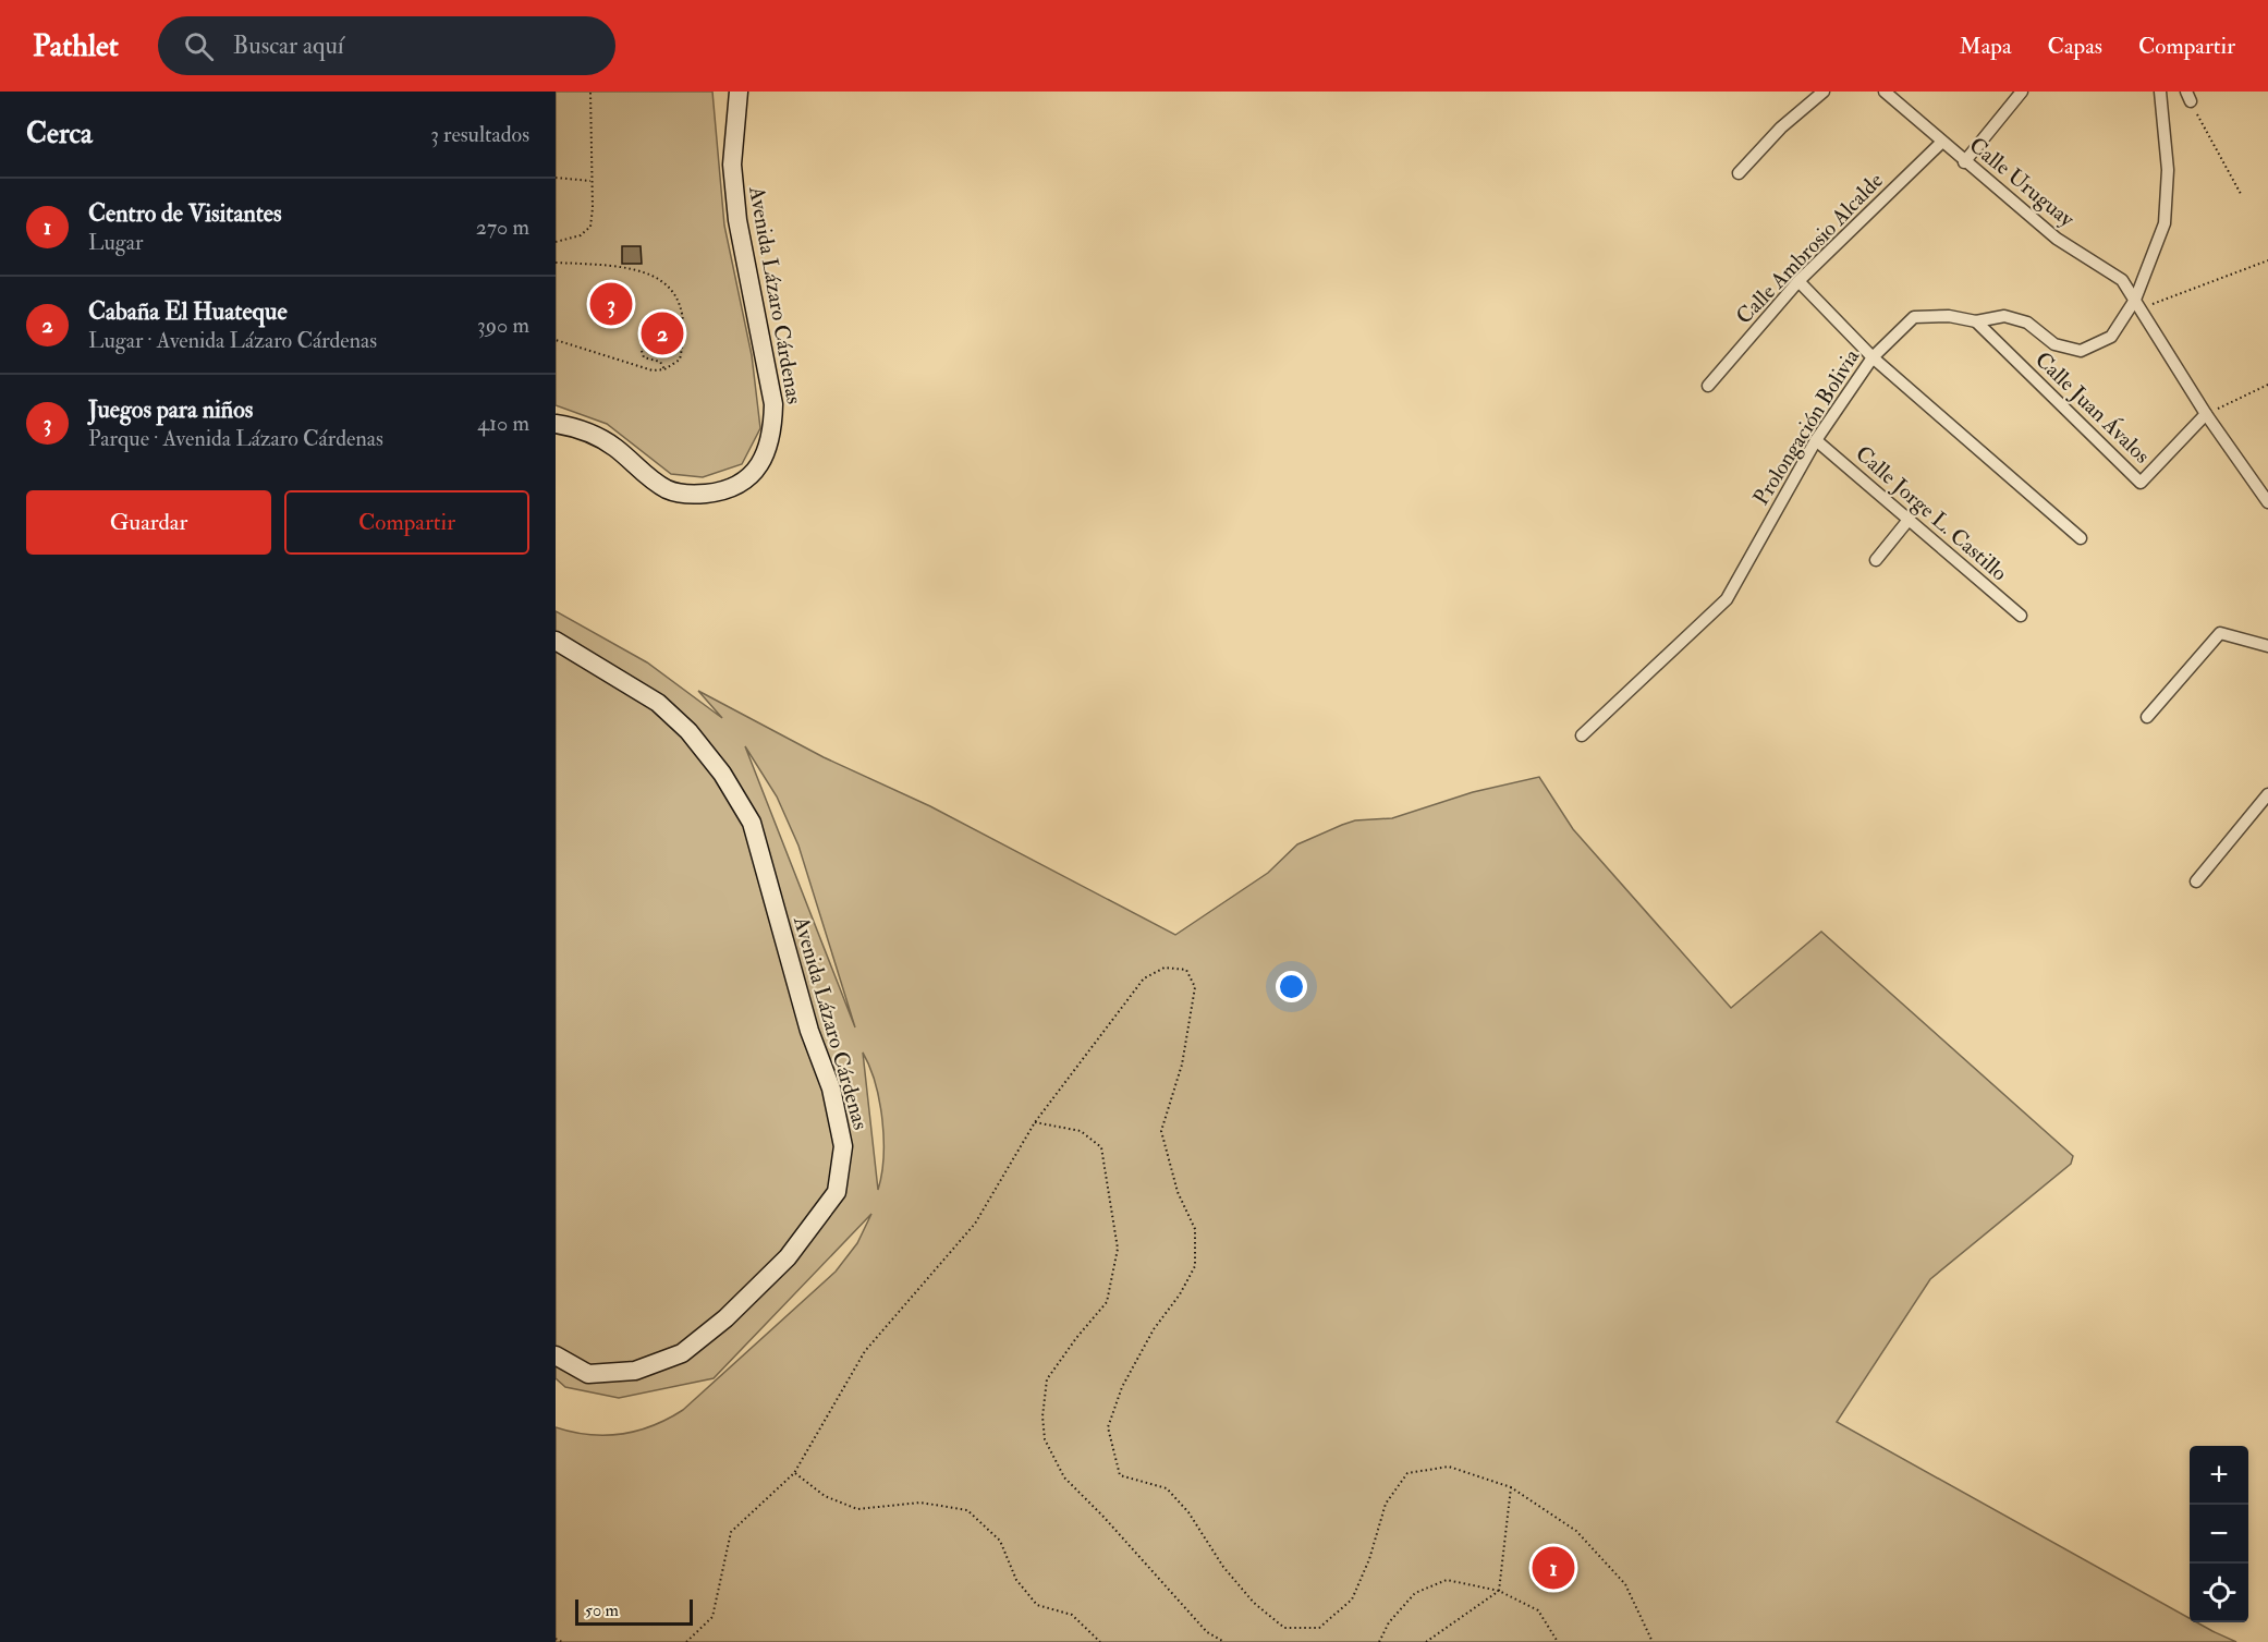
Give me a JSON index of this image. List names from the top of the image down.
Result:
{
  "streets": {
    "main road": ["Avenida Lázaro Cárdenas"],
    "street": [
      "Calle Uruguay",
      "Calle Ambrosio Alcalde",
      "Calle Juan Ávalos",
      "Prolongación Bolivia",
      "Calle Jorge L. Castillo"
    ]
  },
  "crossings": [
    ["Calle Uruguay", "Calle Ambrosio Alcalde"],
    ["Calle Uruguay", "Calle Juan Ávalos"],
    ["Calle Uruguay", "Prolongación Bolivia"],
    ["Calle Juan Ávalos", "Prolongación Bolivia"],
    ["Prolongación Bolivia", "Calle Jorge L. Castillo"]
  ],
  "scale_bar": "50 m",
  "page": {
    "header": "Pathlet",
    "search": "Buscar aquí",
    "nav": ["Mapa", "Capas", "Compartir"],
    "heading": ["Cerca", "3 resultados"],
    "list": [
      {
        "mark": "1",
        "name": "Centro de Visitantes",
        "note": "Lugar",
        "value": "270 m"
      },
      {
        "mark": "2",
        "name": "Cabaña El Huateque",
        "note": "Lugar · Avenida Lázaro Cárdenas",
        "value": "390 m"
      },
      {
        "mark": "3",
        "name": "Juegos para niños",
        "note": "Parque · Avenida Lázaro Cárdenas",
        "value": "410 m"
      }
    ],
    "pins": ["3", "2", "1"],
    "buttons": ["Guardar", "Compartir"],
    "map_buttons": ["+", "−"],
    "scale": "50 m"
  }
}
